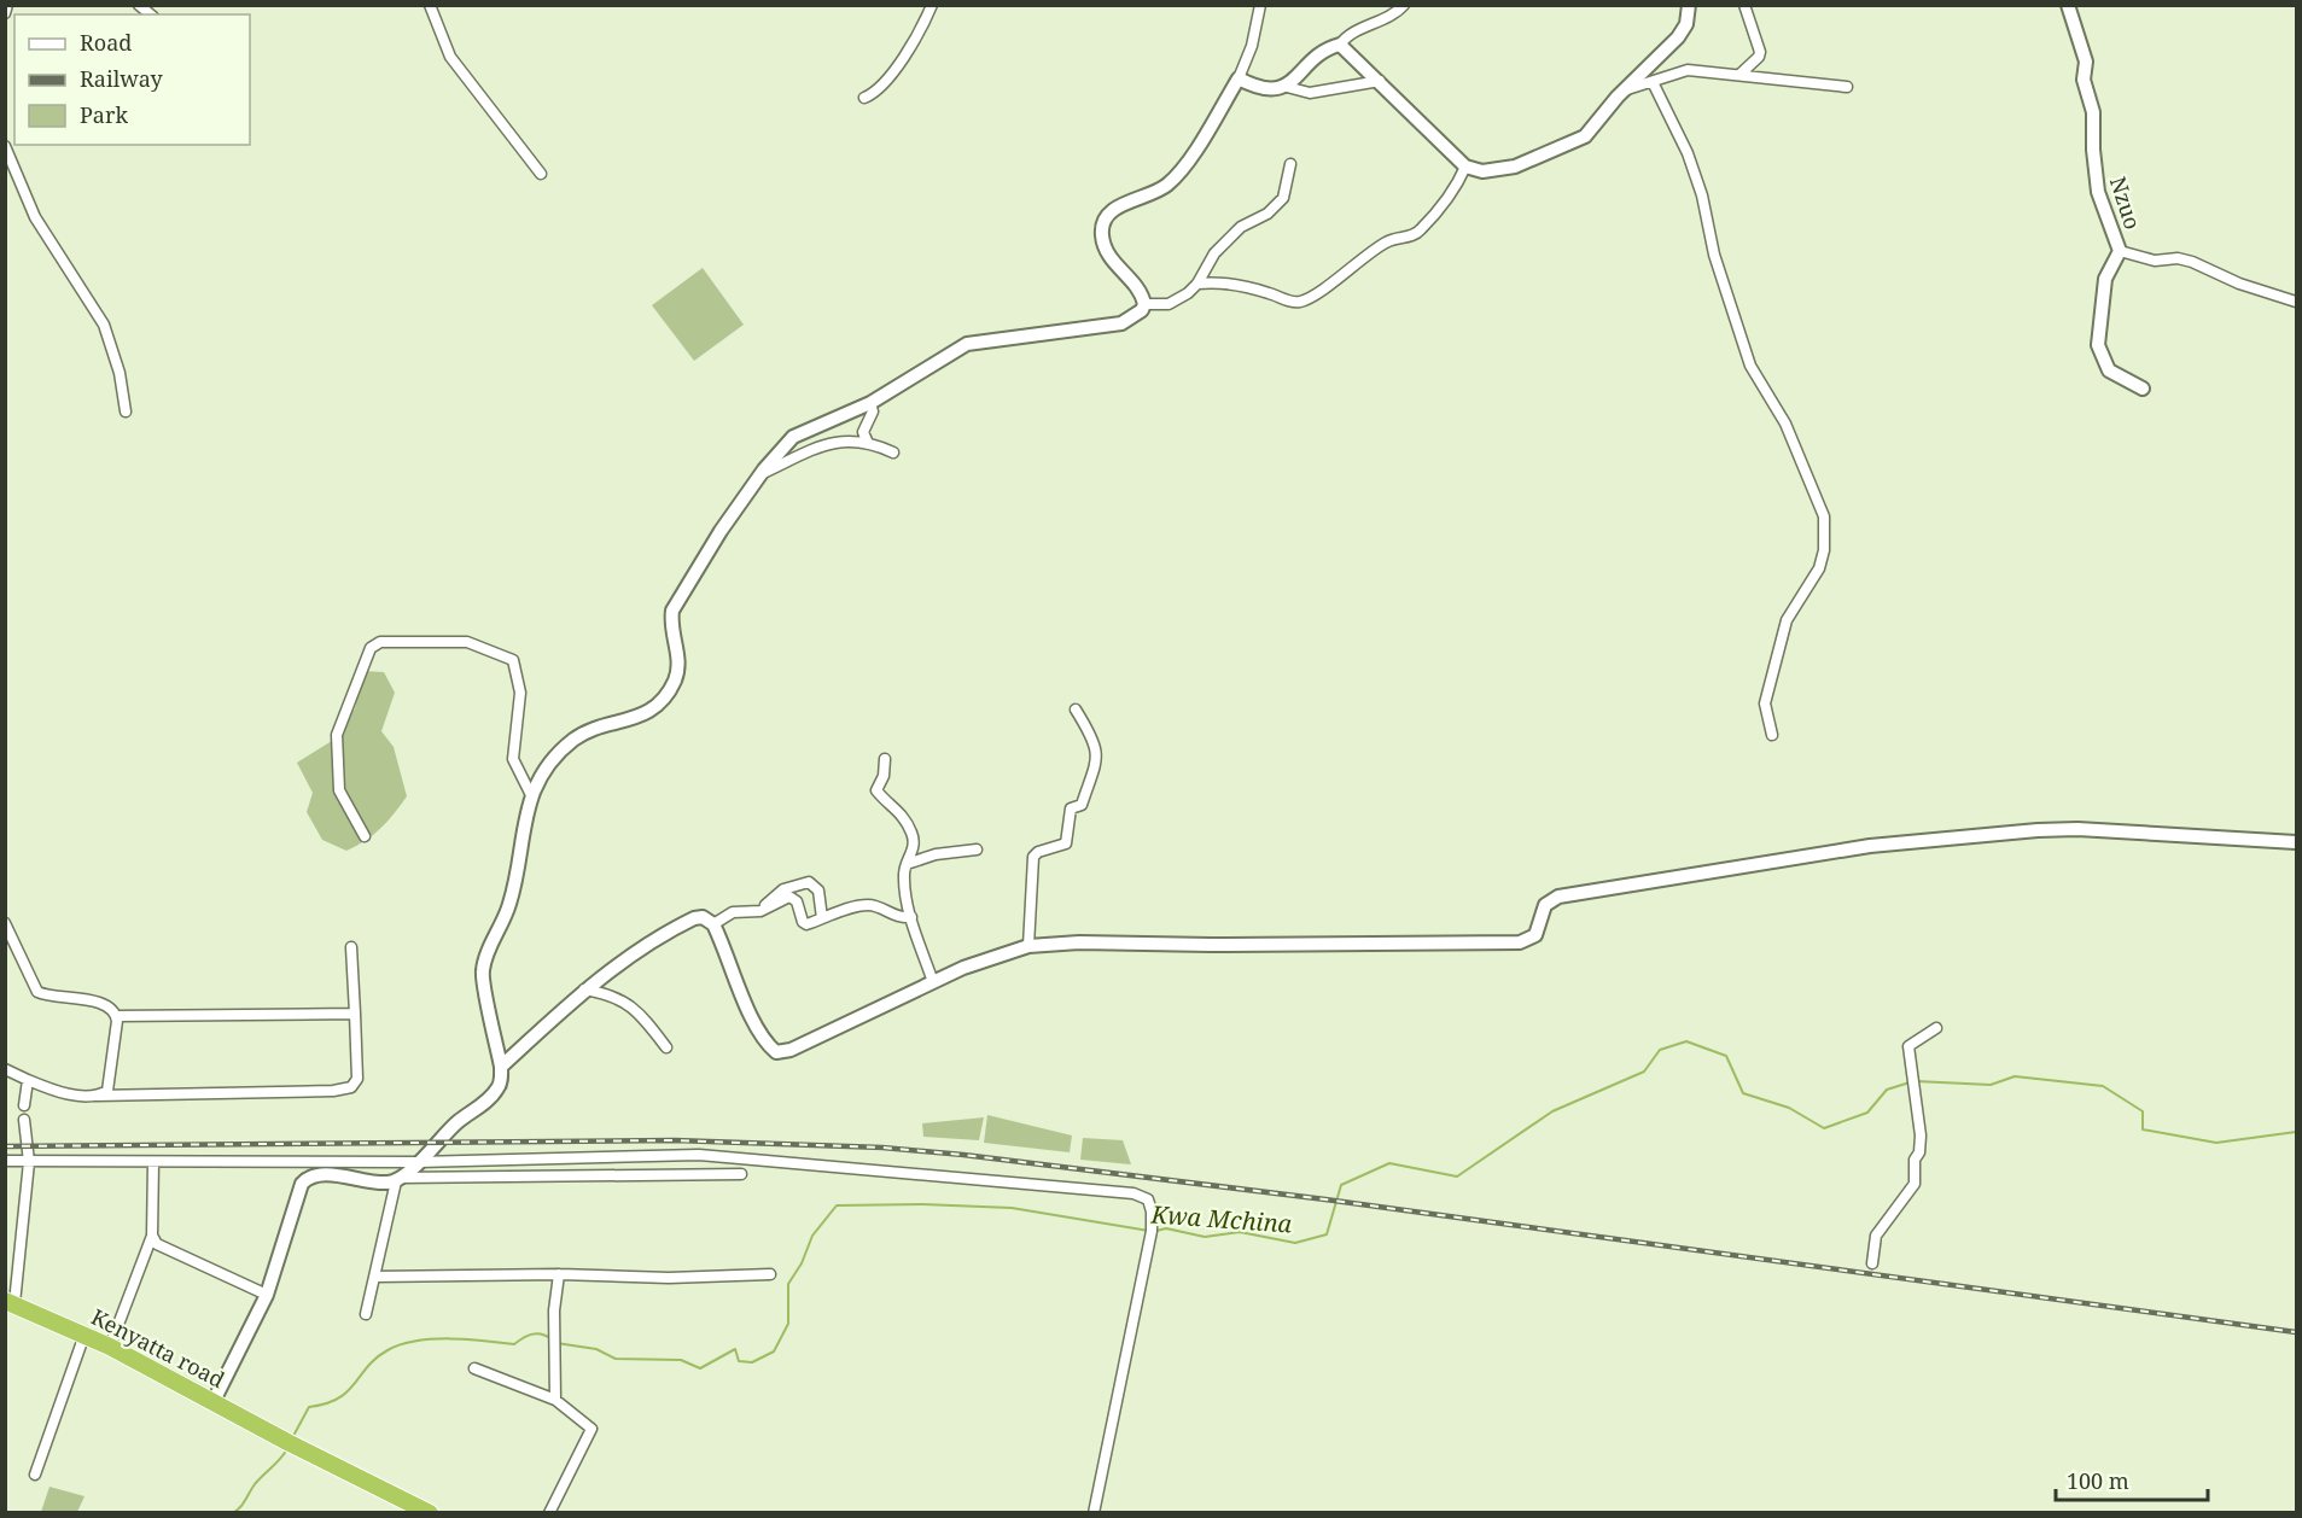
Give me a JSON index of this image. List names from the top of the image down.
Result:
{
  "streets": {
    "highway": ["Kenyatta road"],
    "street": ["Nzuo"]
  },
  "water": ["Kwa Mchina"],
  "legend": ["Road", "Railway", "Park"],
  "scale_bar": "100 m"
}
